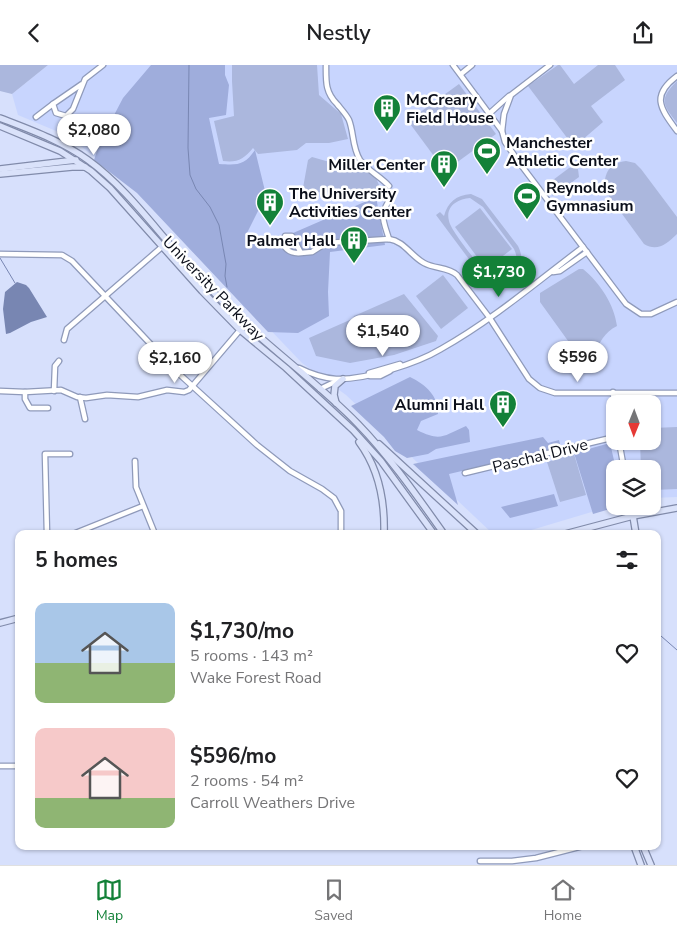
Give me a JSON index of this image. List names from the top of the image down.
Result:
{
  "streets": {
    "main road": ["University Parkway"],
    "street": ["Paschal Drive"]
  },
  "places": {
    "building": [
      "McCreary Field House",
      "Miller Center",
      "The University Activities Center",
      "Palmer Hall",
      "Alumni Hall"
    ],
    "sports": ["Manchester Athletic Center", "Reynolds Gymnasium"]
  },
  "north": "bottom",
  "page": {
    "header": "Nestly",
    "price": [
      "$2,080",
      "$1,730",
      "$1,540",
      "$596",
      "$2,160"
    ],
    "heading": "5 homes",
    "list": [
      {
        "name": "$1,730/mo",
        "note": "5 rooms · 143 m² · Wake Forest Road"
      },
      {
        "name": "$596/mo",
        "note": "2 rooms · 54 m² · Carroll Weathers Drive"
      }
    ],
    "tabs": ["Map", "Saved", "Home"]
  }
}
